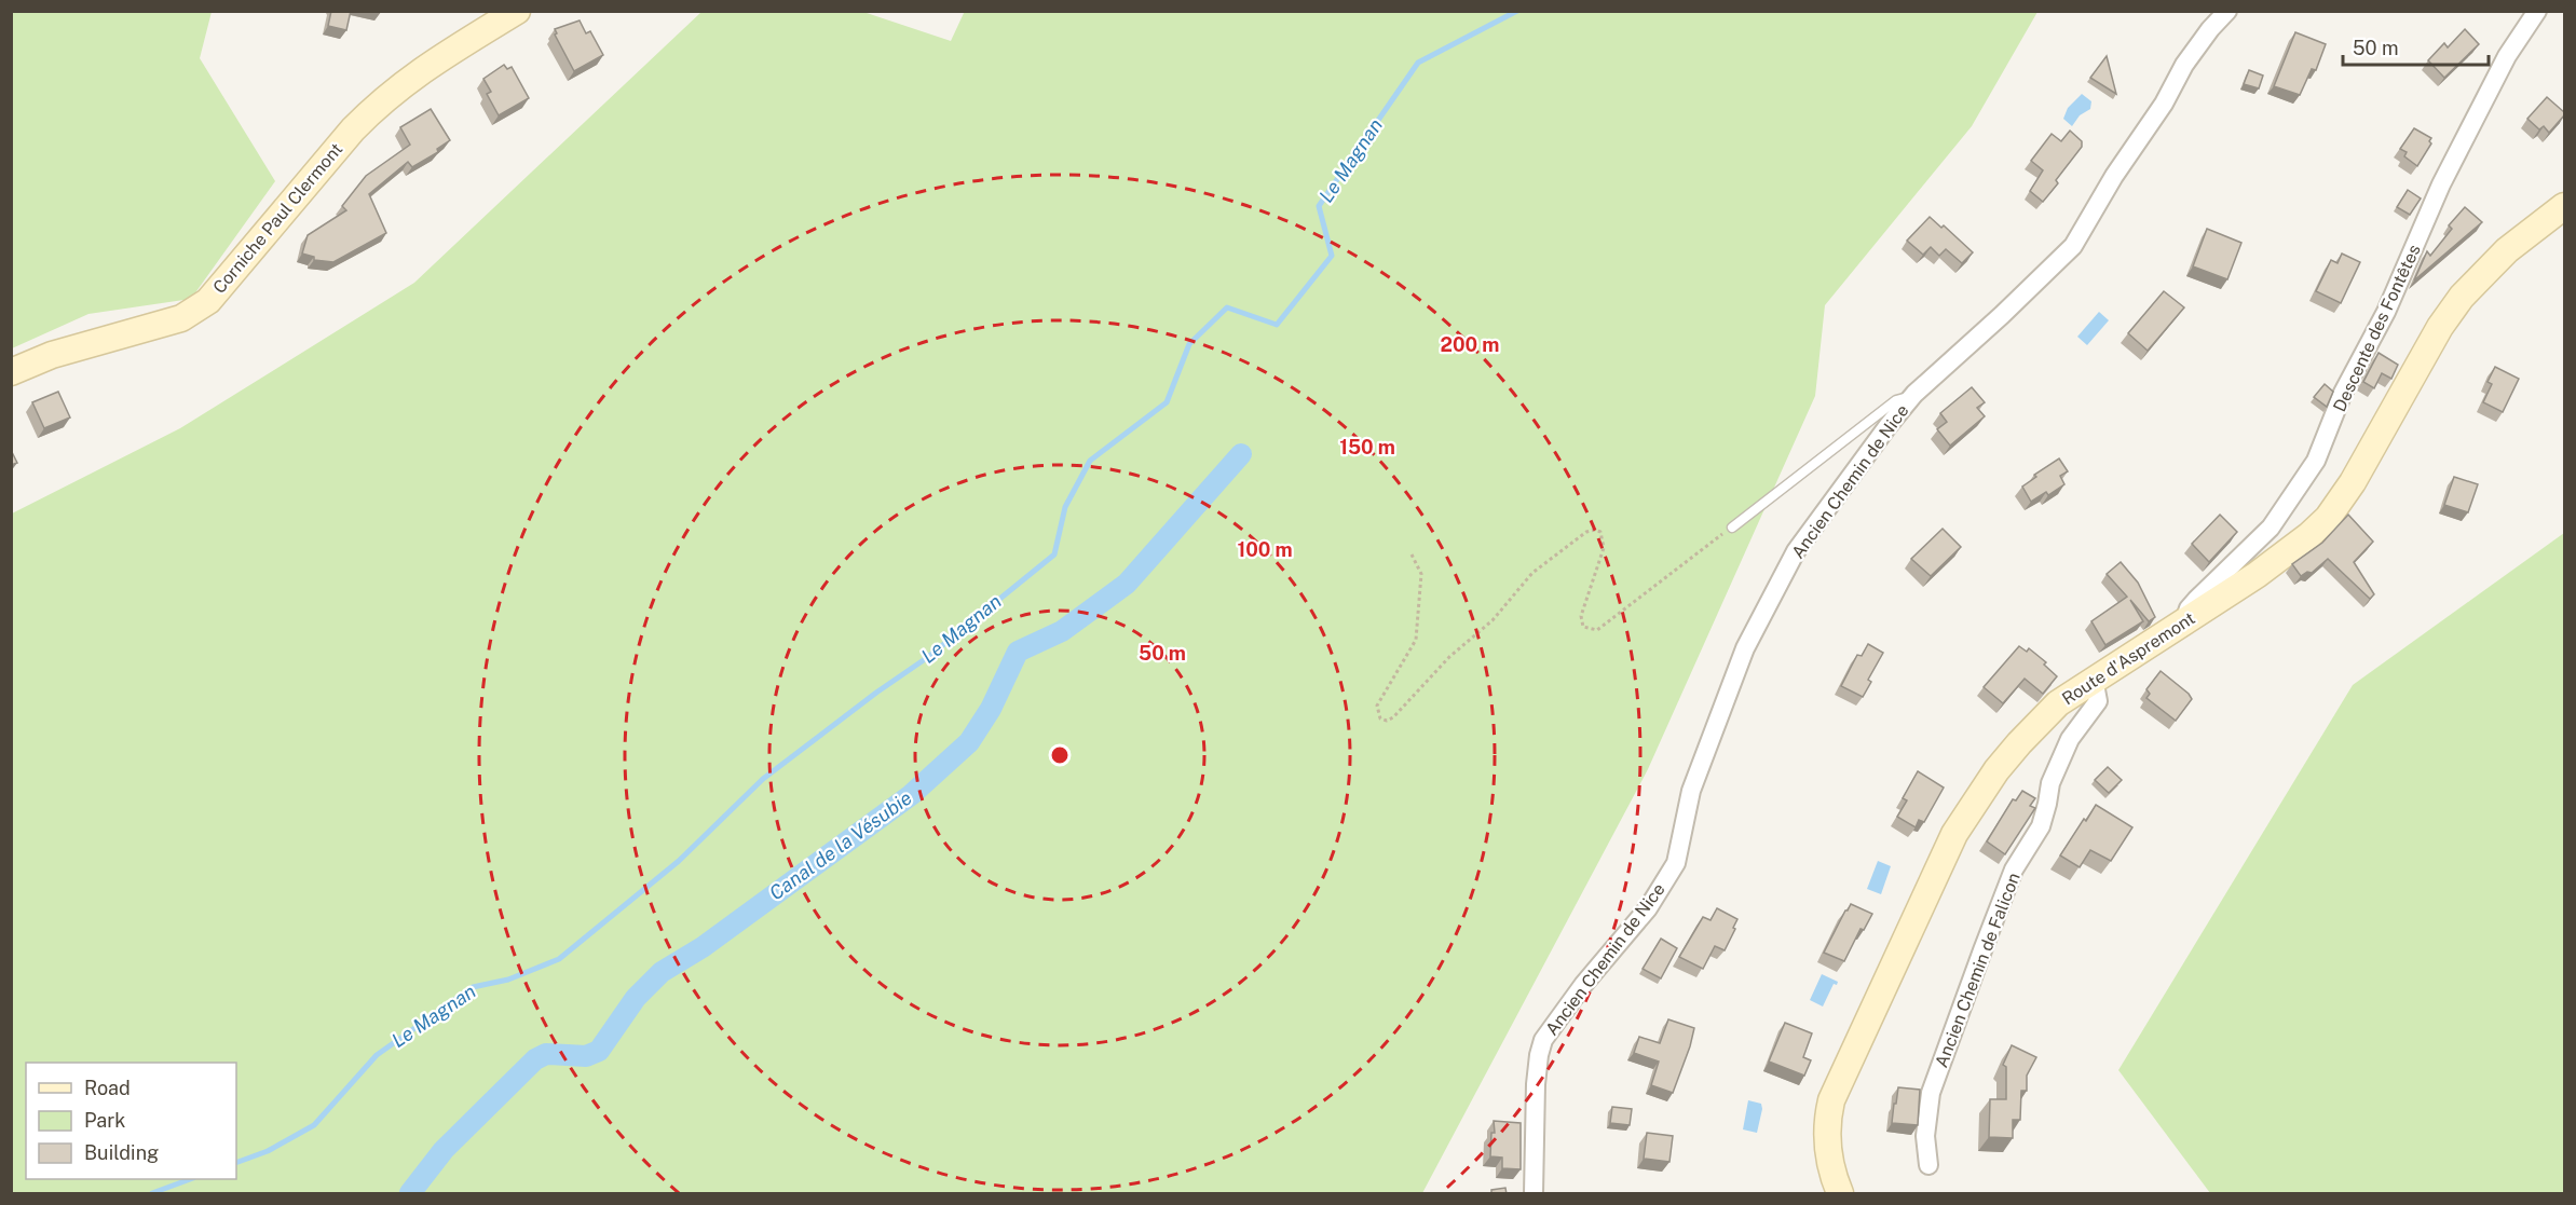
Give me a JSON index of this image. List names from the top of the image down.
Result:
{
  "streets": {
    "street": [
      "Corniche Paul Clermont",
      "Descente des Fontêtes",
      "Ancien Chemin de Nice",
      "Route d'Aspremont",
      "Ancien Chemin de Falicon"
    ]
  },
  "crossings": [
    ["Descente des Fontêtes", "Route d'Aspremont"],
    ["Route d'Aspremont", "Ancien Chemin de Falicon"]
  ],
  "water": ["Le Magnan", "Canal de la Vésubie"],
  "legend": ["Road", "Park", "Building"],
  "scale_bar": "50 m",
  "rings": [
    "200 m",
    "150 m",
    "100 m",
    "50 m"
  ]
}
